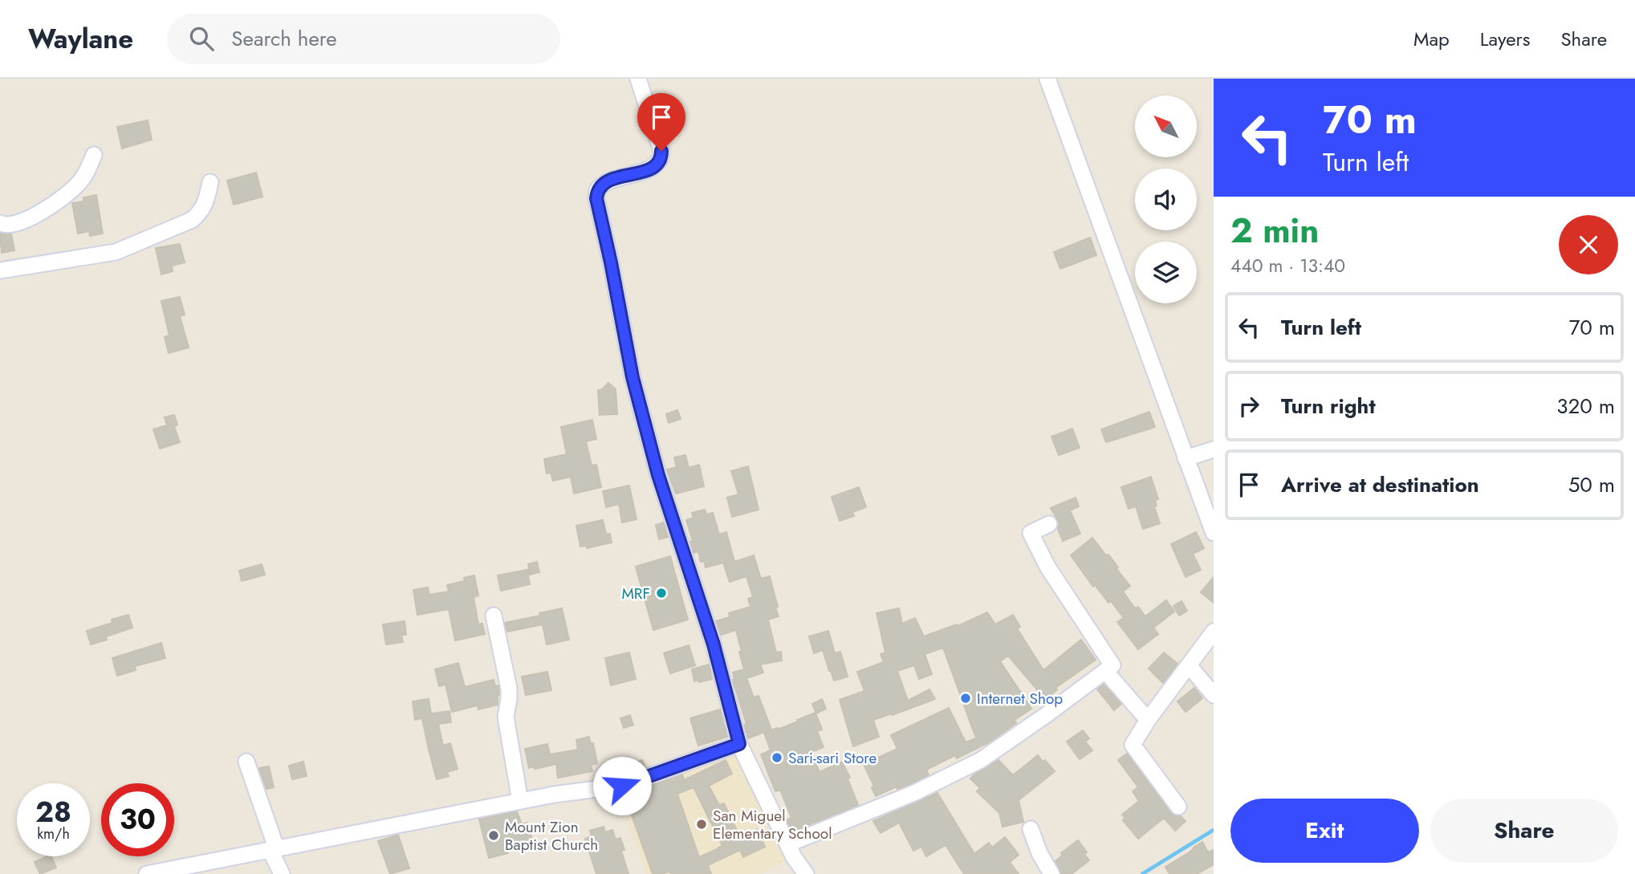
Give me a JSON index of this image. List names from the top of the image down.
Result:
{
  "places": [
    "MRF",
    "Internet Shop",
    "Sari-sari Store",
    "San Miguel Elementary School",
    "Mount Zion Baptist Church"
  ],
  "north": "top left",
  "page": {
    "header": "Waylane",
    "search": "Search here",
    "nav": ["Map", "Layers", "Share"],
    "turn": ["70 m", "Turn left"],
    "heading": ["2 min", "440 m · 13:40"],
    "list": [
      {
        "name": "Turn left",
        "value": "70 m"
      },
      {
        "name": "Turn right",
        "value": "320 m"
      },
      {
        "name": "Arrive at destination",
        "value": "50 m"
      }
    ],
    "speed": "28 km/h",
    "limit": "30",
    "buttons": ["Exit", "Share"]
  }
}
